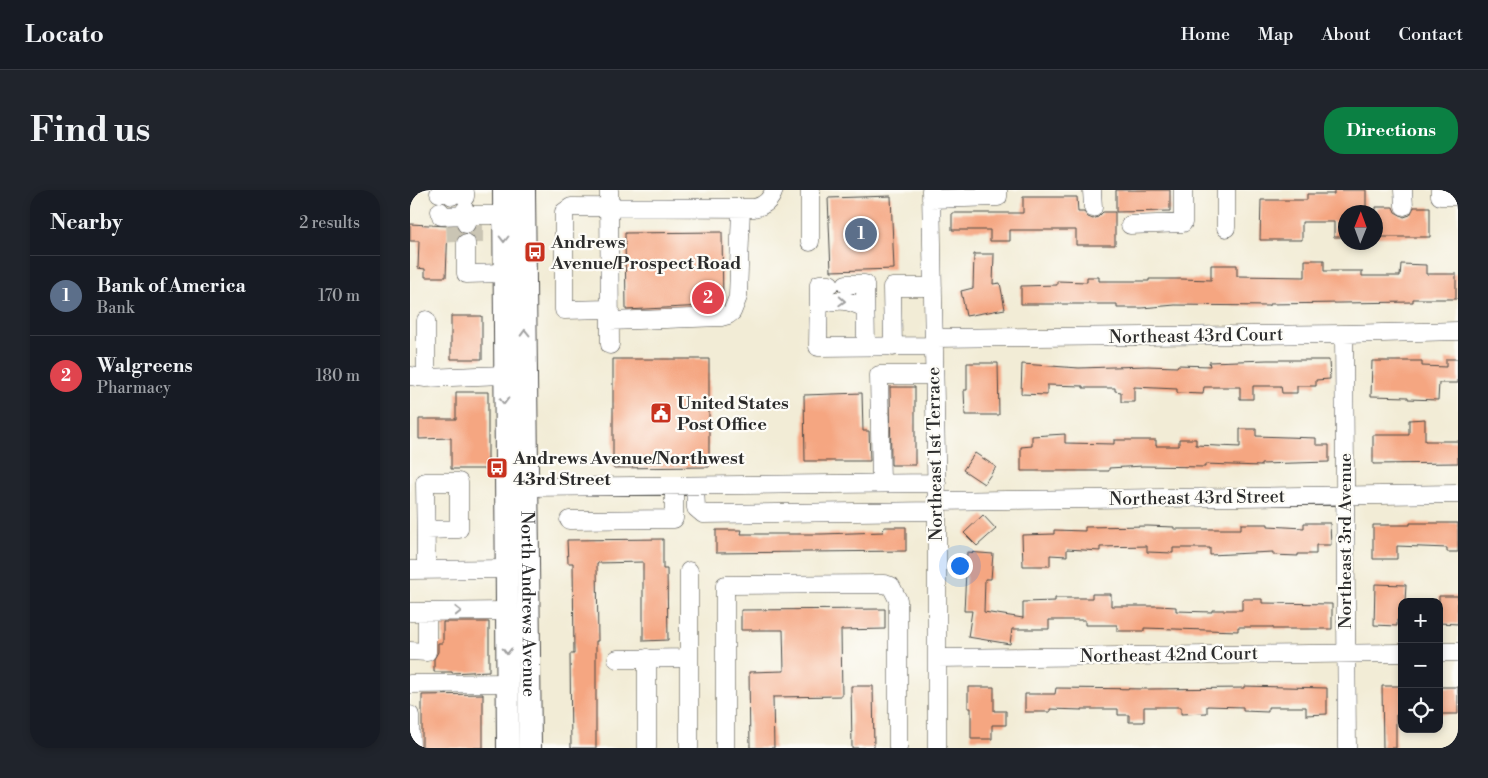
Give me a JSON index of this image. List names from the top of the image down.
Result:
{
  "streets": {
    "main road": ["North Andrews Avenue"],
    "street": [
      "Northeast 43rd Court",
      "Northeast 1st Terrace",
      "Northeast 43rd Street",
      "Northeast 3rd Avenue",
      "Northeast 42nd Court"
    ]
  },
  "crossings": [
    ["Northeast 43rd Court", "Northeast 1st Terrace"],
    ["Northeast 43rd Court", "Northeast 3rd Avenue"],
    ["Northeast 1st Terrace", "Northeast 43rd Street"],
    ["Northeast 1st Terrace", "Northeast 42nd Court"],
    ["Northeast 43rd Street", "Northeast 3rd Avenue"],
    ["Northeast 3rd Avenue", "Northeast 42nd Court"]
  ],
  "places": {
    "bus stop": ["Andrews Avenue/Prospect Road", "Andrews Avenue/Northwest 43rd Street"],
    "public building": ["United States Post Office"]
  },
  "north": "top",
  "page": {
    "header": "Locato",
    "nav": [
      "Home",
      "Map",
      "About",
      "Contact"
    ],
    "buttons": "Directions",
    "title": "Find us",
    "heading": ["Nearby", "2 results"],
    "pins": ["1", "2"],
    "list": [
      {
        "mark": "1",
        "name": "Bank of America",
        "note": "Bank",
        "value": "170 m"
      },
      {
        "mark": "2",
        "name": "Walgreens",
        "note": "Pharmacy",
        "value": "180 m"
      }
    ],
    "map_buttons": ["+", "−"]
  }
}
